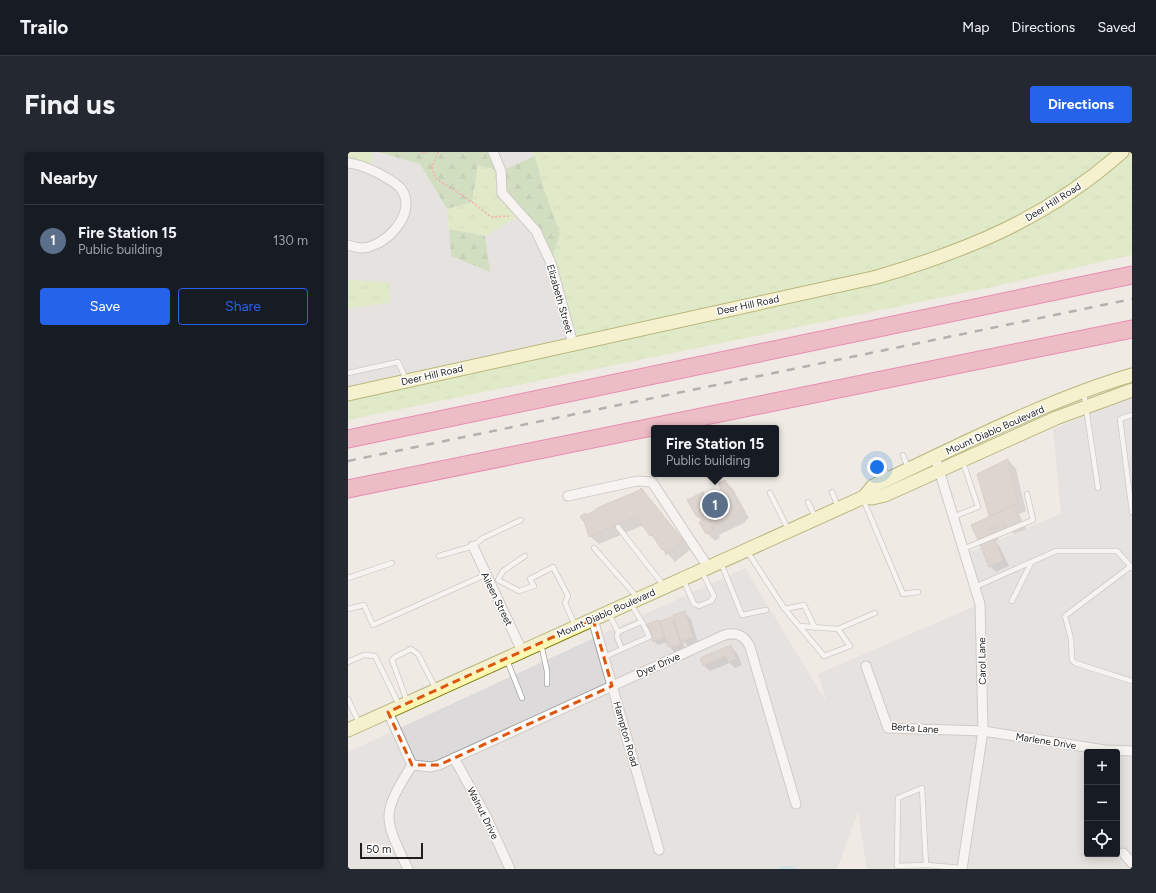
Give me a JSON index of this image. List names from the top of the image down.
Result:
{
  "streets": {
    "main road": ["Deer Hill Road", "Mount Diablo Boulevard"],
    "street": [
      "Elizabeth Street",
      "Aileen Street",
      "Carol Lane",
      "Dyer Drive",
      "Berta Lane",
      "Hampton Road",
      "Marlene Drive",
      "Walnut Drive"
    ]
  },
  "crossings": [
    ["Deer Hill Road", "Elizabeth Street"],
    ["Mount Diablo Boulevard", "Aileen Street"],
    ["Mount Diablo Boulevard", "Carol Lane"],
    ["Mount Diablo Boulevard", "Hampton Road"],
    ["Carol Lane", "Berta Lane"],
    ["Carol Lane", "Marlene Drive"],
    ["Dyer Drive", "Hampton Road"],
    ["Dyer Drive", "Walnut Drive"],
    ["Berta Lane", "Marlene Drive"]
  ],
  "scale_bar": "50 m",
  "page": {
    "header": "Trailo",
    "nav": ["Map", "Directions", "Saved"],
    "buttons": [
      "Directions",
      ["Save", "Share"]
    ],
    "title": "Find us",
    "heading": "Nearby",
    "list": [
      {
        "mark": "1",
        "name": "Fire Station 15",
        "note": "Public building",
        "value": "130 m"
      }
    ],
    "popup": ["Fire Station 15", "Public building"],
    "pins": "1",
    "map_buttons": ["+", "−"],
    "scale": "50 m"
  }
}
